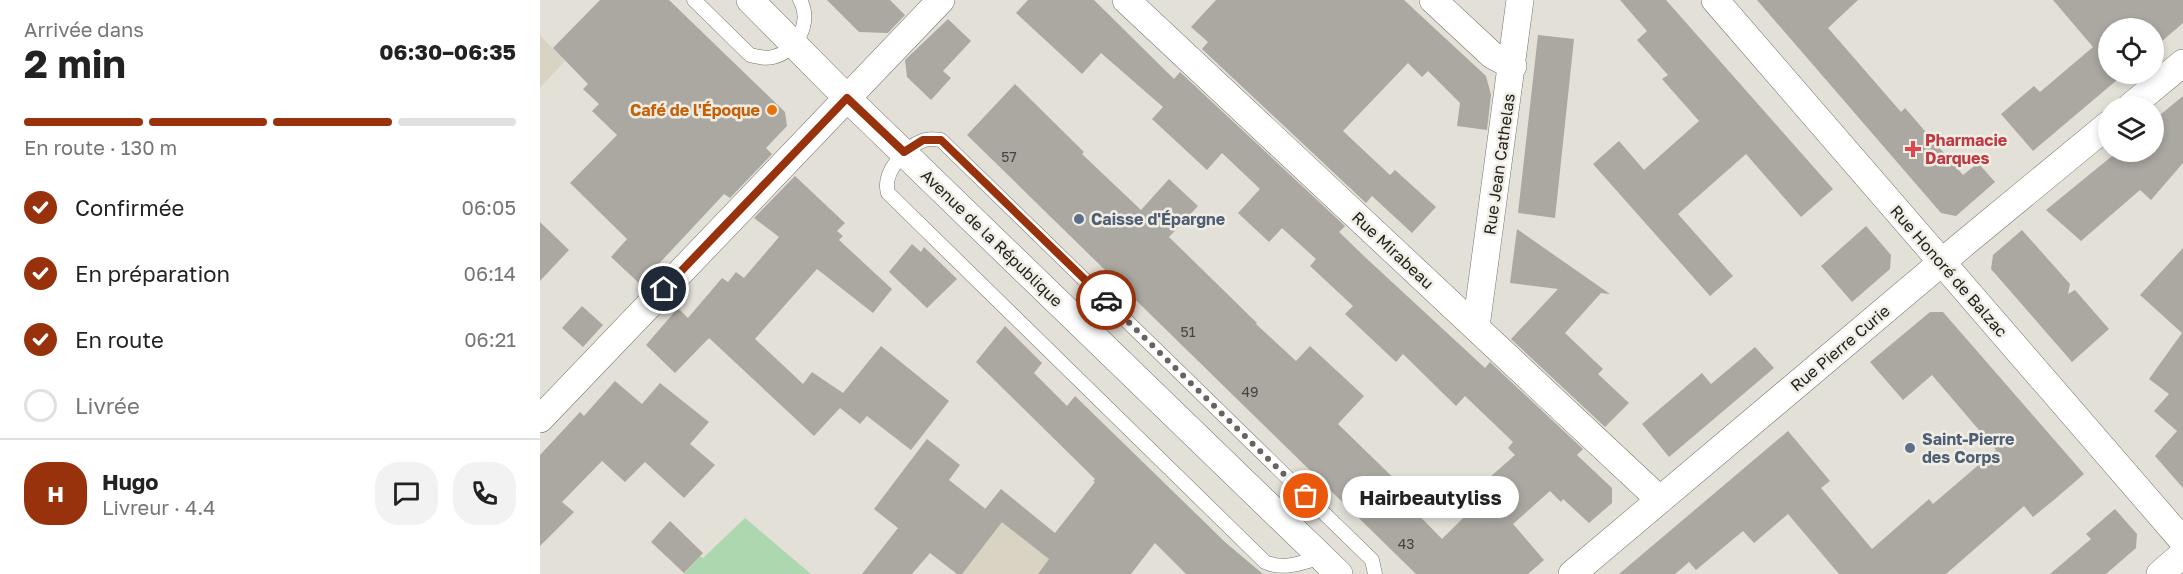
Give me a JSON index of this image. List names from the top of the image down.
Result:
{
  "streets": {
    "street": [
      "Rue Jean Cathelas",
      "Avenue de la République",
      "Rue Mirabeau",
      "Rue Honoré de Balzac",
      "Rue Pierre Curie"
    ]
  },
  "crossings": [
    ["Rue Jean Cathelas", "Rue Mirabeau"],
    ["Rue Mirabeau", "Rue Pierre Curie"],
    ["Rue Honoré de Balzac", "Rue Pierre Curie"]
  ],
  "places": {
    "other": [
      "Café de l'Époque",
      "Caisse d'Épargne",
      "Saint-Pierre des Corps",
      "Hairbeautyliss"
    ],
    "health": ["Pharmacie Darques"]
  },
  "house_numbers": [
    "57",
    "51",
    "49",
    "43"
  ],
  "page": {
    "heading": ["2 min", "Arrivée dans", "06:30–06:35"],
    "panel": ["Hugo", "Livreur · 4.4"],
    "bar": "En route · 130 m",
    "list": [
      ["Confirmée", "06:05"],
      ["En préparation", "06:14"],
      ["En route", "06:21"],
      "Livrée"
    ],
    "round": "H",
    "bubble": "Hairbeautyliss"
  }
}
